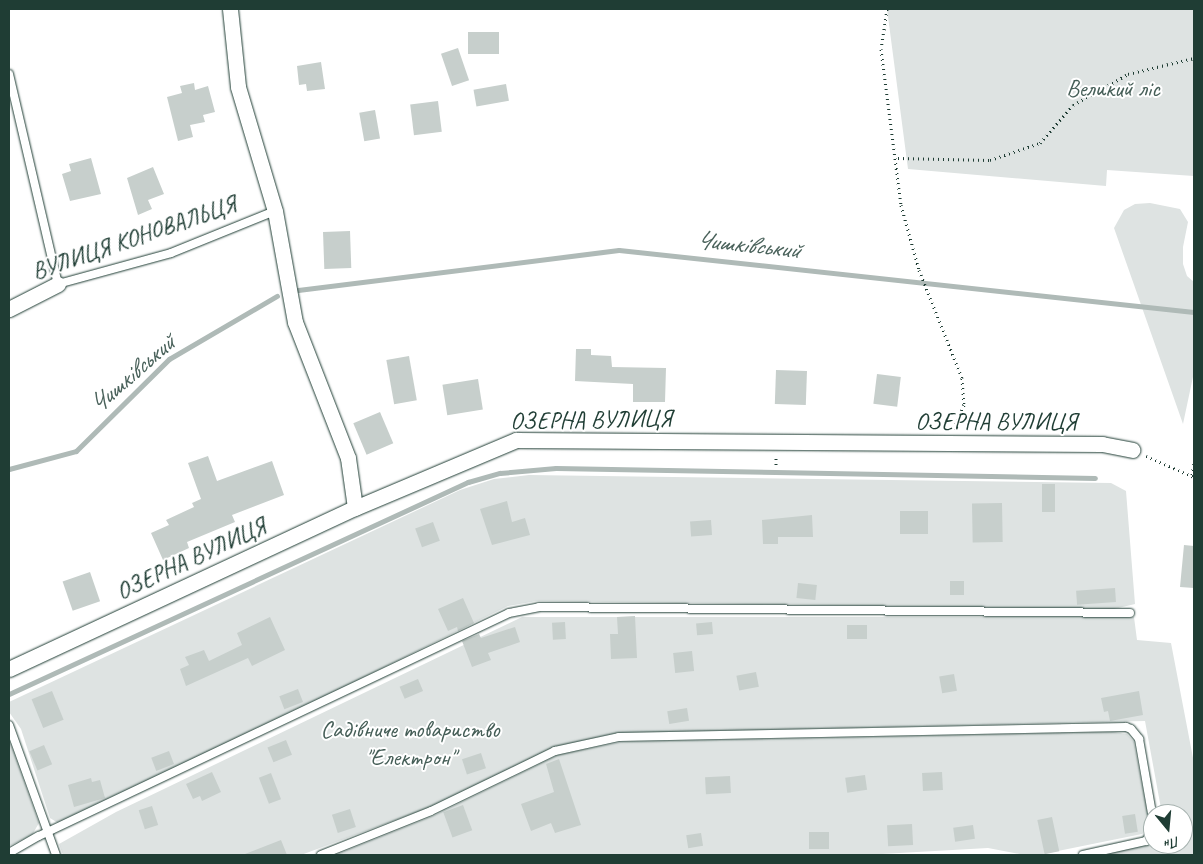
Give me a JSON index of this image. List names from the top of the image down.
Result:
{
  "streets": {
    "street": ["ВУЛИЦЯ КОНОВАЛЬЦЯ", "ОЗЕРНА ВУЛИЦЯ"]
  },
  "water": ["Чишківський"],
  "parks": ["Великий ліс", "Садівниче товариство \"Електрон\""],
  "north": "bottom"
}
